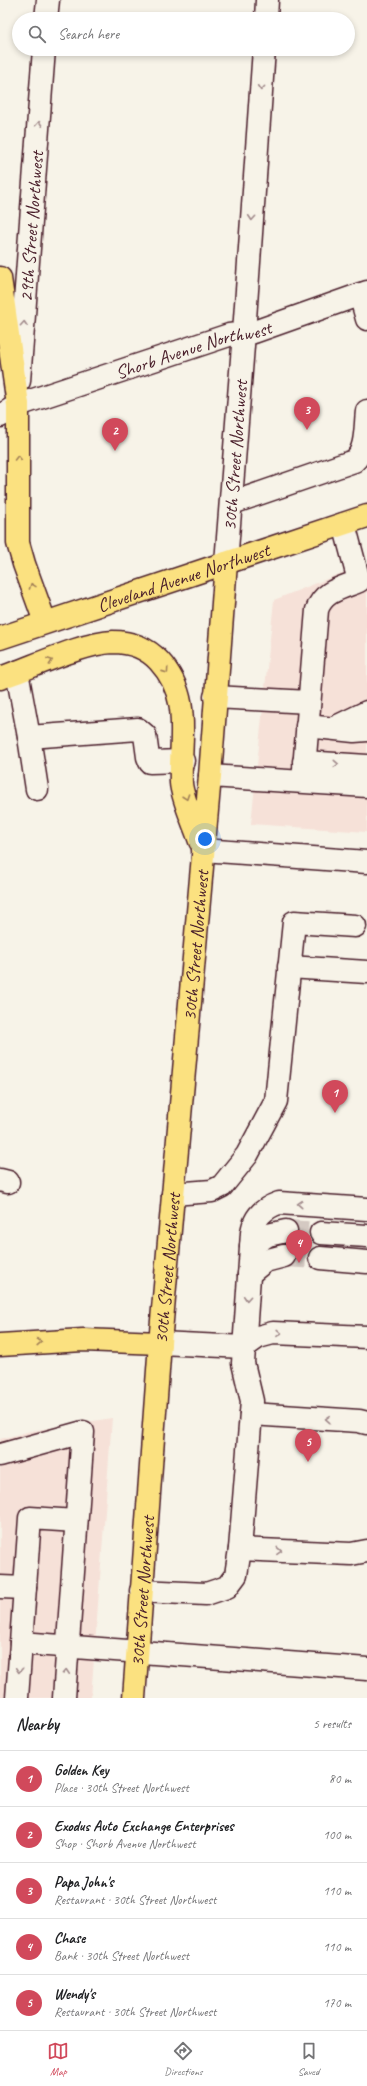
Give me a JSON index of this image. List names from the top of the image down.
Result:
{
  "streets": {
    "main road": ["30th Street Northwest", "Cleveland Avenue Northwest"],
    "street": ["29th Street Northwest", "Shorb Avenue Northwest"]
  },
  "crossings": [
    ["29th Street Northwest", "Shorb Avenue Northwest"],
    ["Shorb Avenue Northwest", "30th Street Northwest"],
    ["30th Street Northwest", "Cleveland Avenue Northwest"]
  ],
  "one_way": ["29th Street Northwest"],
  "page": {
    "search": "Search here",
    "pins": [
      "3",
      "2",
      "1",
      "4",
      "5"
    ],
    "heading": ["Nearby", "5 results"],
    "list": [
      {
        "mark": "1",
        "name": "Golden Key",
        "note": "Place · 30th Street Northwest",
        "value": "80 m"
      },
      {
        "mark": "2",
        "name": "Exodus Auto Exchange Enterprises",
        "note": "Shop · Shorb Avenue Northwest",
        "value": "100 m"
      },
      {
        "mark": "3",
        "name": "Papa John's",
        "note": "Restaurant · 30th Street Northwest",
        "value": "110 m"
      },
      {
        "mark": "4",
        "name": "Chase",
        "note": "Bank · 30th Street Northwest",
        "value": "110 m"
      },
      {
        "mark": "5",
        "name": "Wendy's",
        "note": "Restaurant · 30th Street Northwest",
        "value": "170 m"
      }
    ],
    "nav": ["Map", "Directions", "Saved"]
  }
}
